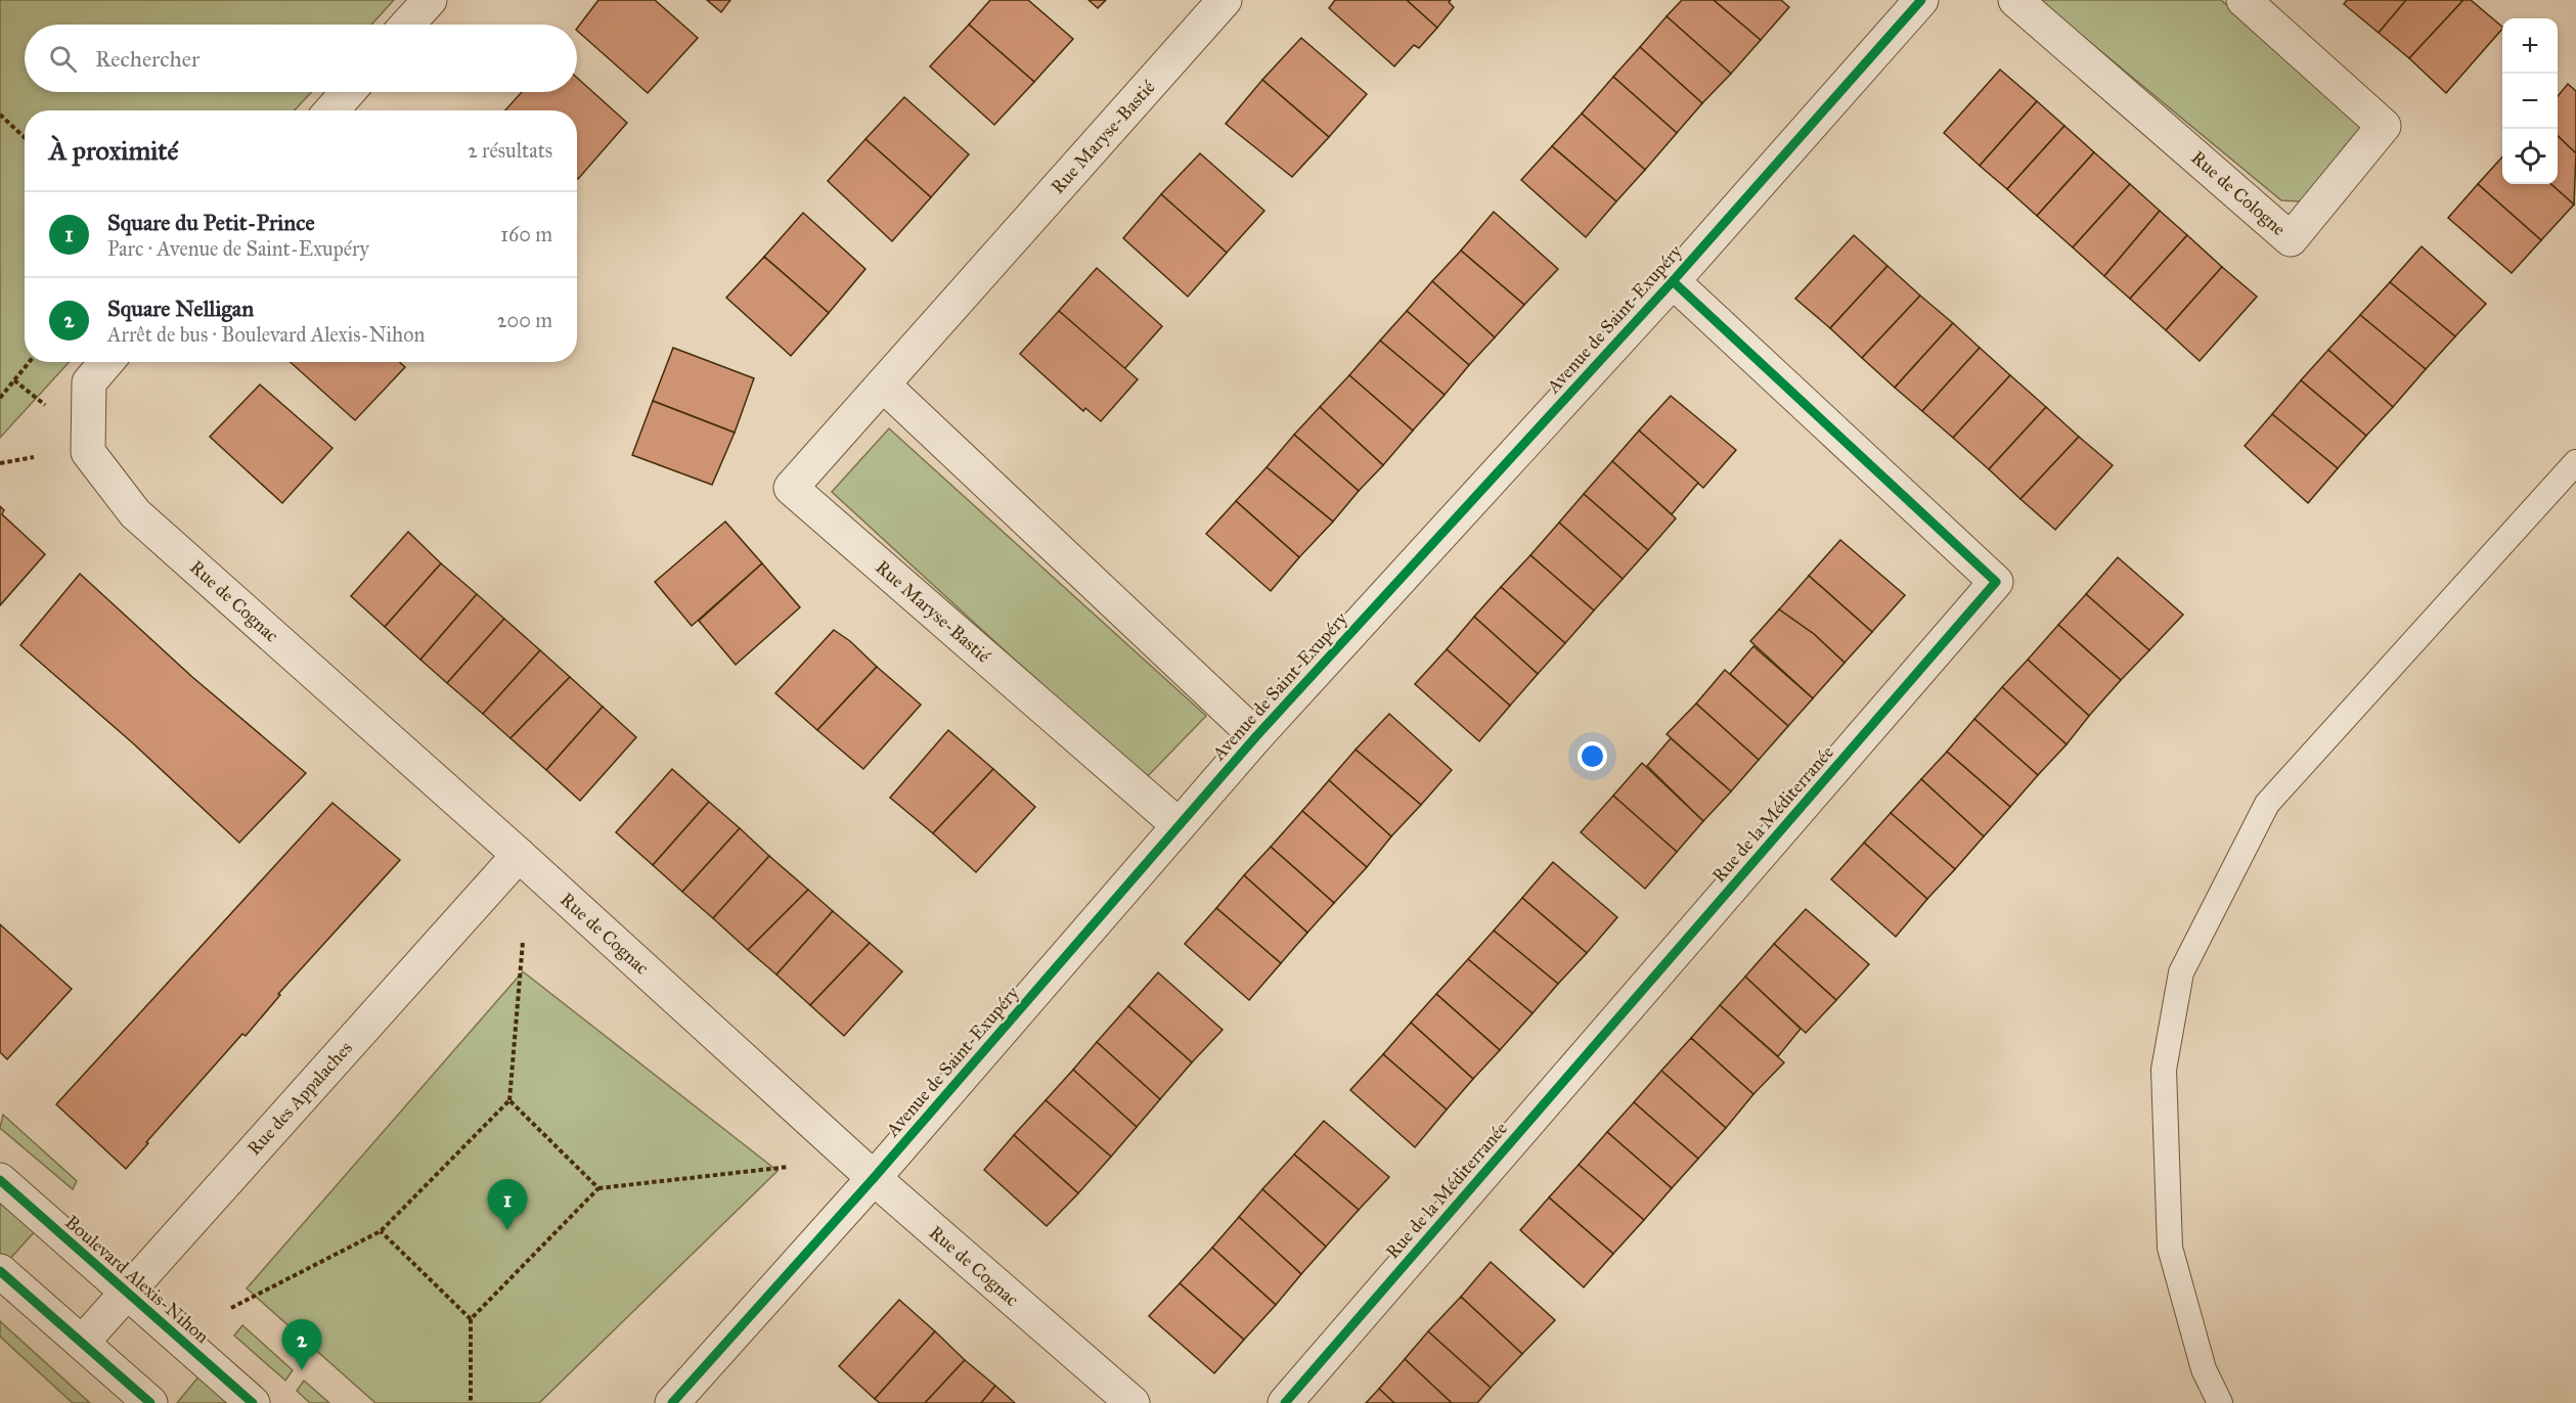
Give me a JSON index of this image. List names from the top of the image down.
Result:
{
  "streets": {
    "street": [
      "Rue Maryse-Bastié",
      "Rue de Cologne",
      "Avenue de Saint-Exupéry",
      "Rue de Cognac",
      "Rue de la Méditerranée",
      "Rue des Appalaches",
      "Boulevard Alexis-Nihon"
    ]
  },
  "crossings": [
    ["Rue Maryse-Bastié", "Avenue de Saint-Exupéry"],
    ["Avenue de Saint-Exupéry", "Rue de Cognac"],
    ["Avenue de Saint-Exupéry", "Rue de la Méditerranée"],
    ["Rue de Cognac", "Rue des Appalaches"],
    ["Rue des Appalaches", "Boulevard Alexis-Nihon"]
  ],
  "page": {
    "map_buttons": ["+", "−"],
    "search": "Rechercher",
    "heading": ["À proximité", "2 résultats"],
    "list": [
      {
        "mark": "1",
        "name": "Square du Petit-Prince",
        "note": "Parc · Avenue de Saint-Exupéry",
        "value": "160 m"
      },
      {
        "mark": "2",
        "name": "Square Nelligan",
        "note": "Arrêt de bus · Boulevard Alexis-Nihon",
        "value": "200 m"
      }
    ],
    "pins": ["1", "2"]
  }
}
